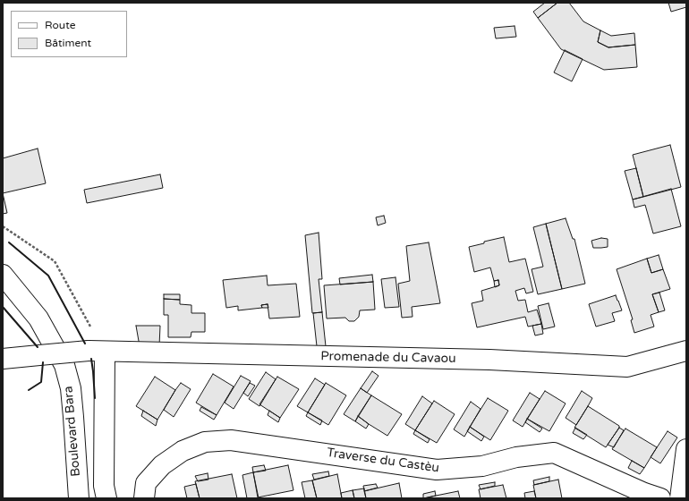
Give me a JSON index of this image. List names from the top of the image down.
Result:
{
  "streets": {
    "street": ["Promenade du Cavaou", "Boulevard Bara", "Traverse du Castèu"]
  },
  "legend": ["Route", "Bâtiment"]
}
